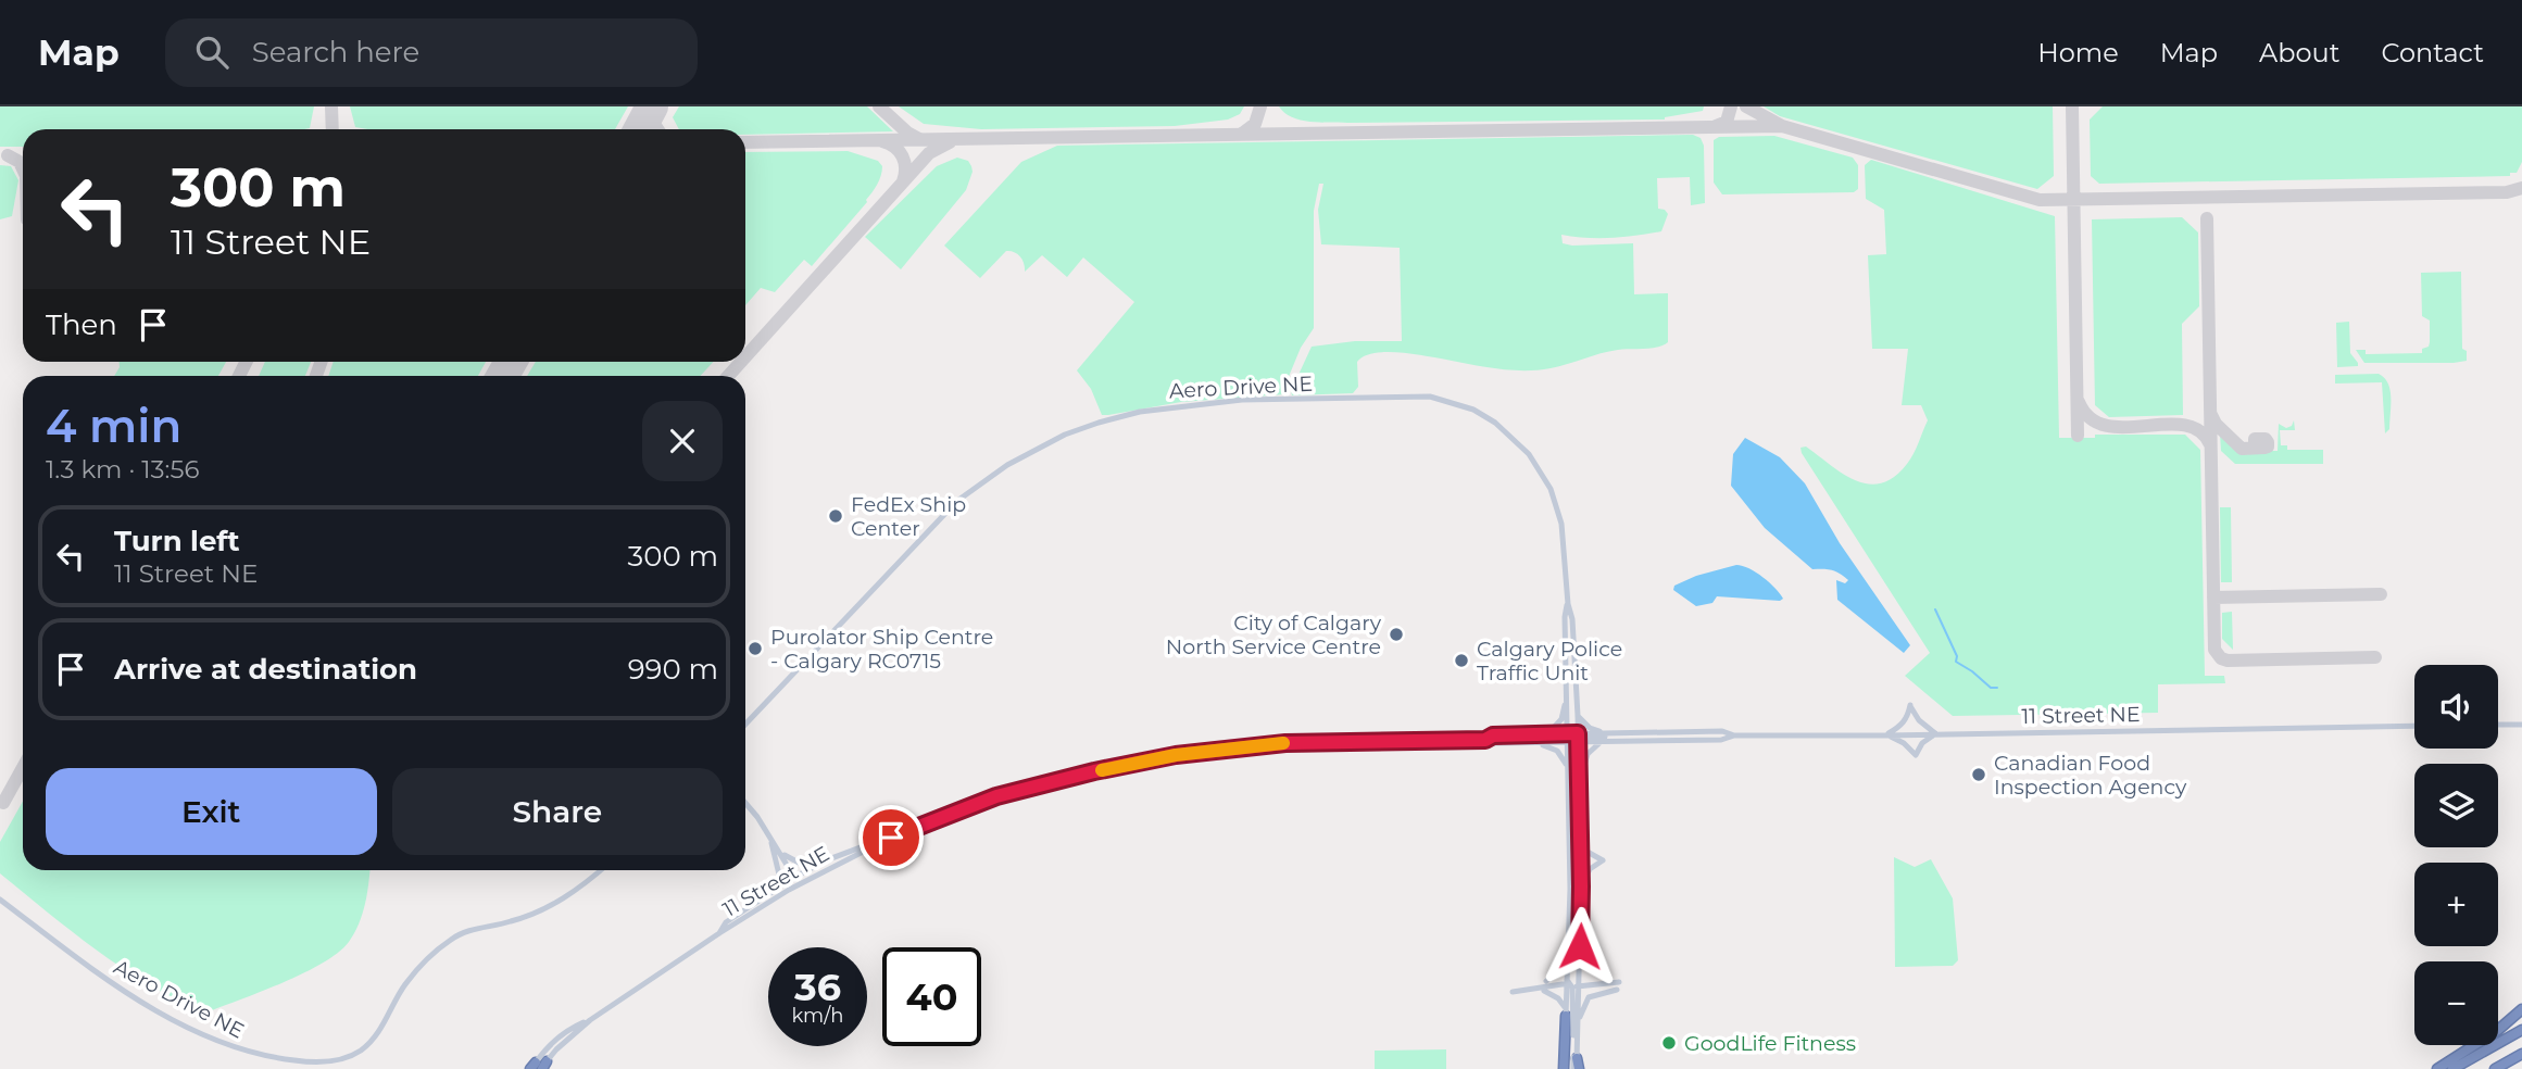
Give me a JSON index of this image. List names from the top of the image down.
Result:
{
  "streets": {
    "street": ["Aero Drive NE", "11 Street NE"]
  },
  "places": [
    "FedEx Ship Center",
    "City of Calgary North Service Centre",
    "Purolator Ship Centre - Calgary RC0715",
    "Calgary Police Traffic Unit",
    "Canadian Food Inspection Agency",
    "GoodLife Fitness"
  ],
  "page": {
    "header": "Map",
    "search": "Search here",
    "nav": [
      "Home",
      "Map",
      "About",
      "Contact"
    ],
    "turn": ["300 m", "11 Street NE"],
    "then": "Then",
    "heading": ["4 min", "1.3 km · 13:56"],
    "list": [
      {
        "name": "Turn left",
        "note": "11 Street NE",
        "value": "300 m"
      },
      {
        "name": "Arrive at destination",
        "value": "990 m"
      }
    ],
    "map_buttons": ["+", "−"],
    "buttons": ["Exit", "Share"],
    "speed": "36 km/h",
    "limit": "40"
  }
}
